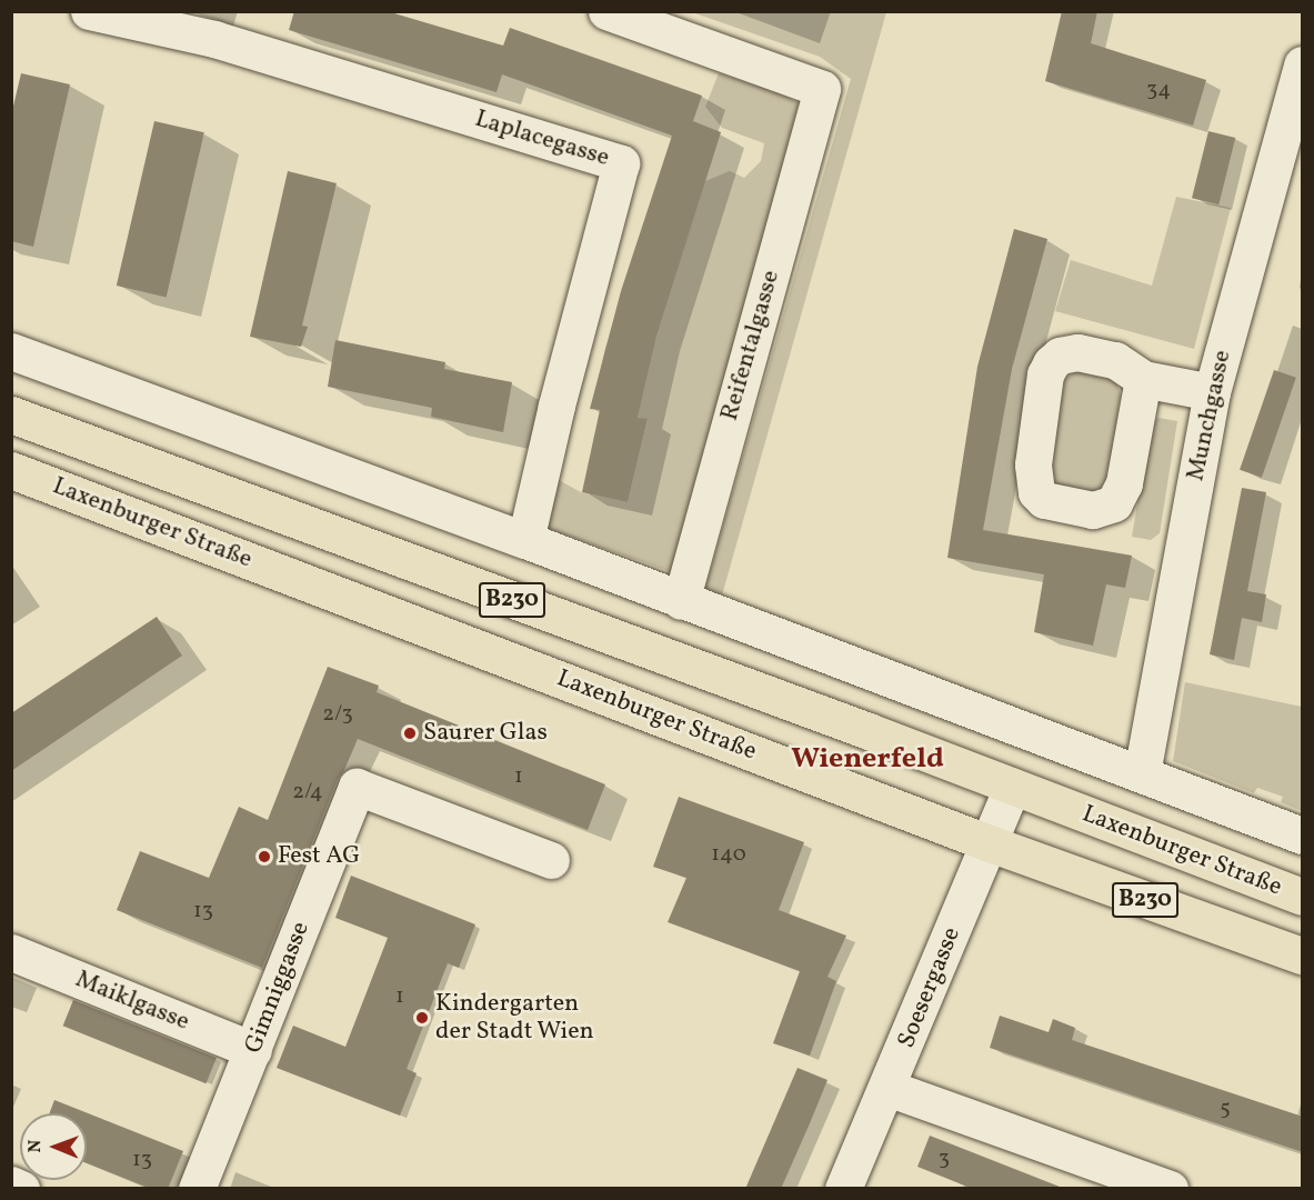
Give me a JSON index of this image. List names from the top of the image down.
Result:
{
  "streets": {
    "main road": ["Laxenburger Straße", "B230"],
    "street": [
      "Laplacegasse",
      "Reifentalgasse",
      "Munchgasse",
      "Gimniggasse",
      "Soesergasse",
      "Maiklgasse"
    ]
  },
  "crossings": [
    ["Laxenburger Straße", "Soesergasse"],
    ["Gimniggasse", "Maiklgasse"]
  ],
  "districts": ["Wienerfeld"],
  "places": ["Saurer Glas", "Fest AG", "Kindergarten der Stadt Wien"],
  "house_numbers": [
    "34",
    "2/3",
    "1",
    "2/4",
    "140",
    "13",
    "1",
    "5",
    "3",
    "13"
  ],
  "north": "left"
}
